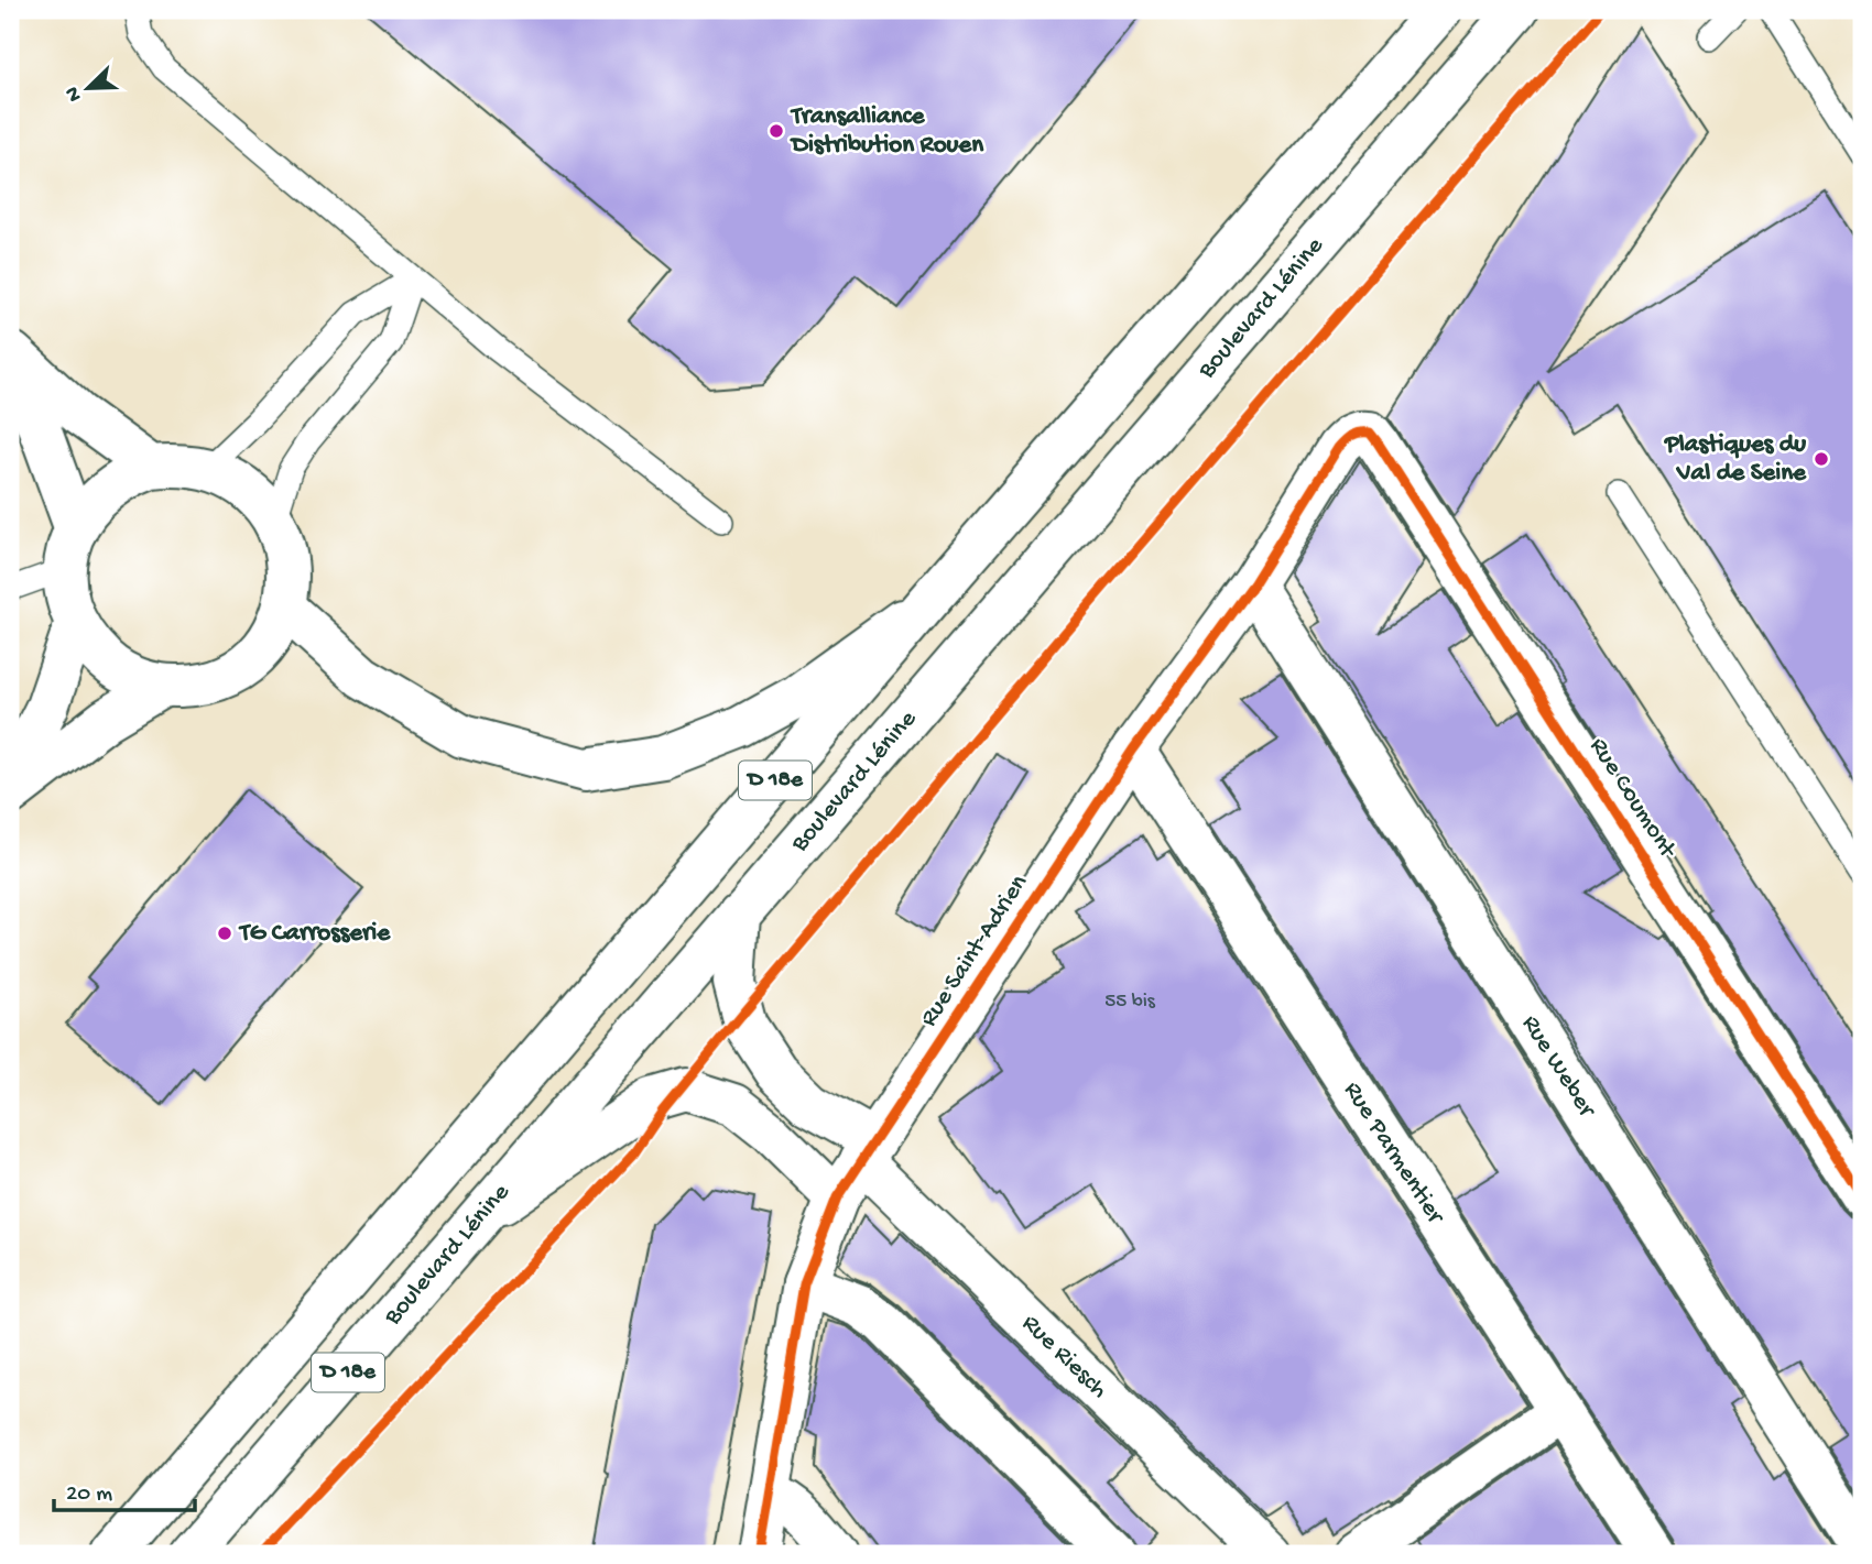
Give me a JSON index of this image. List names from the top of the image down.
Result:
{
  "streets": {
    "street": [
      "Boulevard Lénine",
      "D 18e",
      "Rue Coumont",
      "Rue Saint-Adrien",
      "Rue Weber",
      "Rue Parmentier",
      "Rue Riesch"
    ]
  },
  "crossings": [
    ["Boulevard Lénine", "Rue Riesch"],
    ["Rue Coumont", "Rue Saint-Adrien"],
    ["Rue Saint-Adrien", "Rue Weber"],
    ["Rue Saint-Adrien", "Rue Parmentier"],
    ["Rue Saint-Adrien", "Rue Riesch"]
  ],
  "places": ["Transalliance Distribution Rouen", "Plastiques du Val de Seine", "TG Carrosserie"],
  "house_numbers": ["55 bis"],
  "scale_bar": "20 m",
  "north": "bottom left"
}
